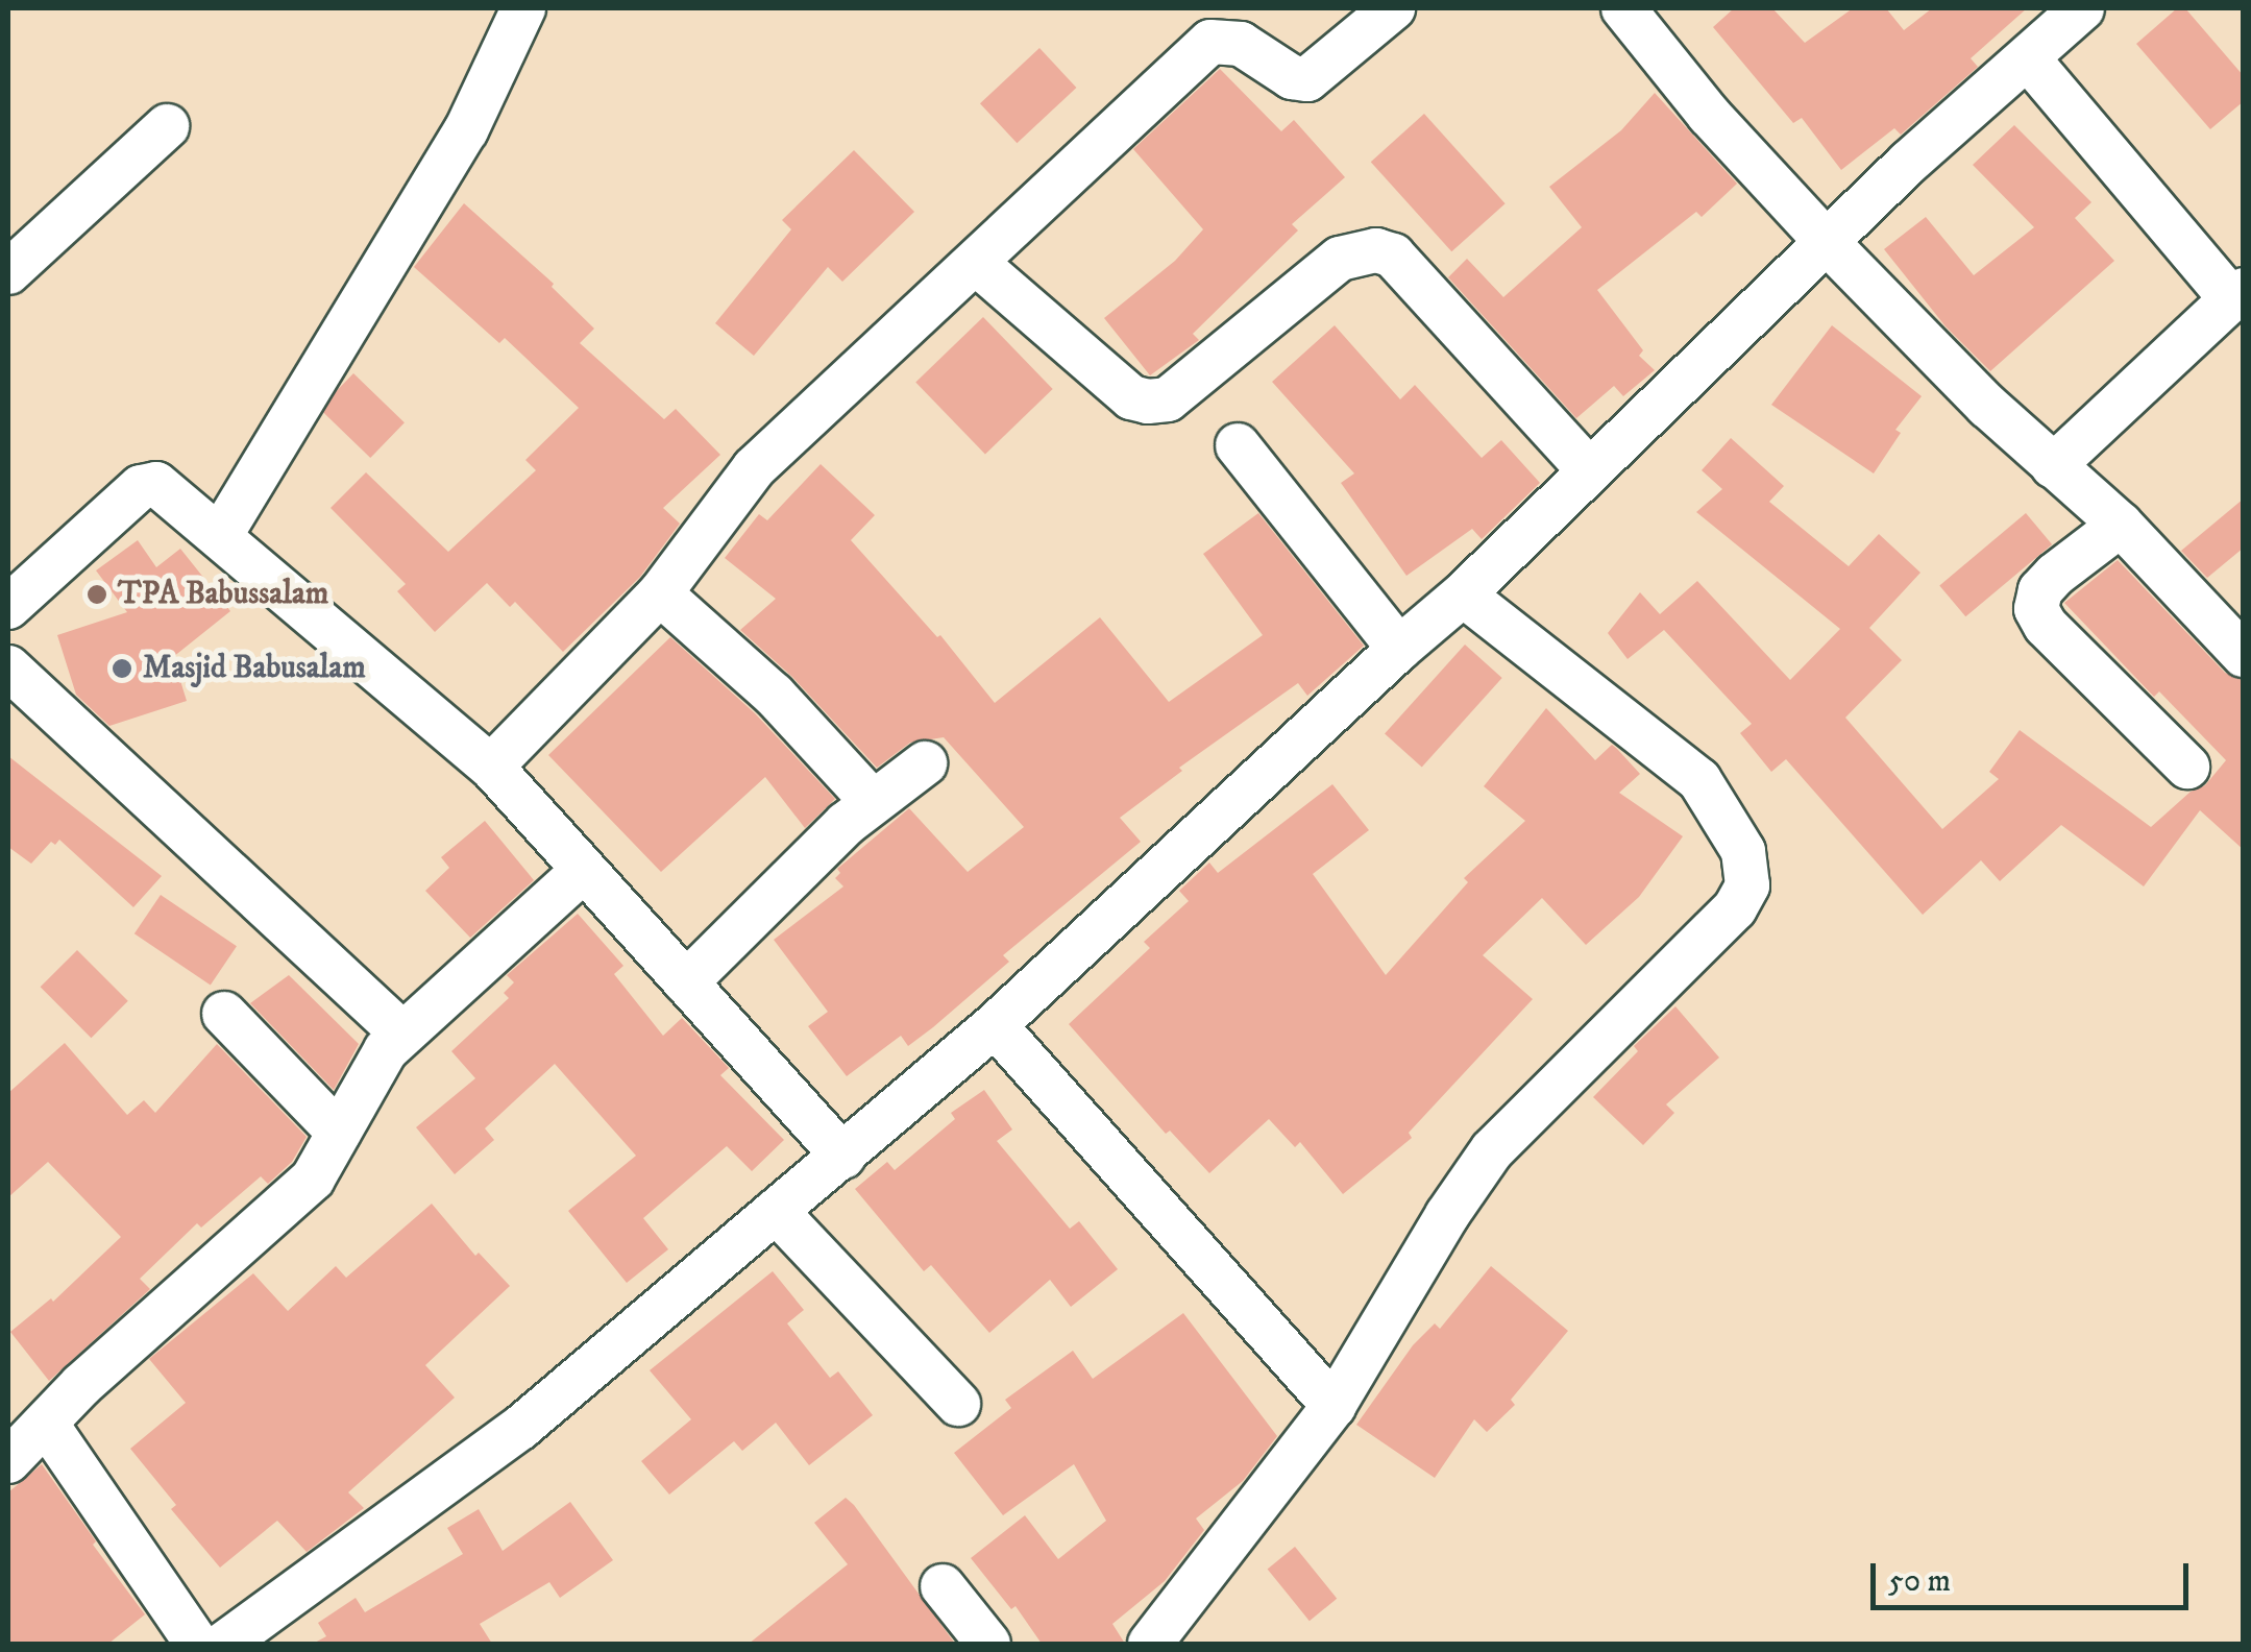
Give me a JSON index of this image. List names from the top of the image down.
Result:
{
  "places": ["TPA Babussalam", "Masjid Babusalam"],
  "scale_bar": "50 m"
}
